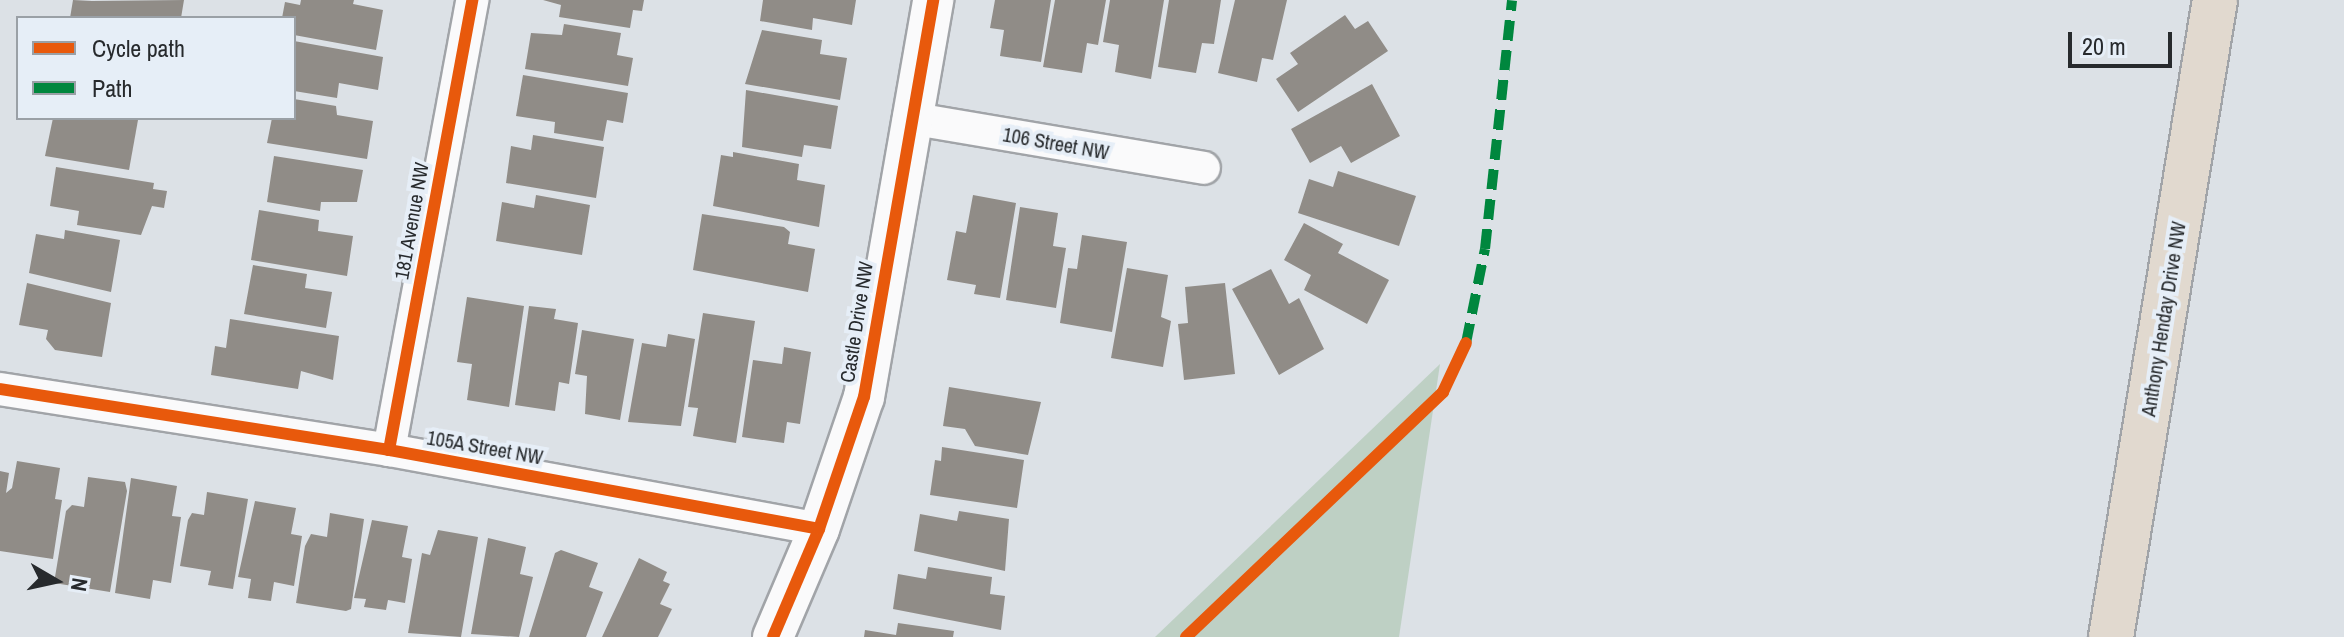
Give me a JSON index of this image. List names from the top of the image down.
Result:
{
  "streets": {
    "highway": ["Anthony Henday Drive NW"],
    "street": [
      "106 Street NW",
      "181 Avenue NW",
      "Castle Drive NW",
      "105A Street NW"
    ]
  },
  "crossings": [
    ["106 Street NW", "Castle Drive NW"],
    ["181 Avenue NW", "105A Street NW"],
    ["Castle Drive NW", "105A Street NW"]
  ],
  "legend": ["Cycle path", "Path"],
  "scale_bar": "20 m",
  "north": "right"
}
